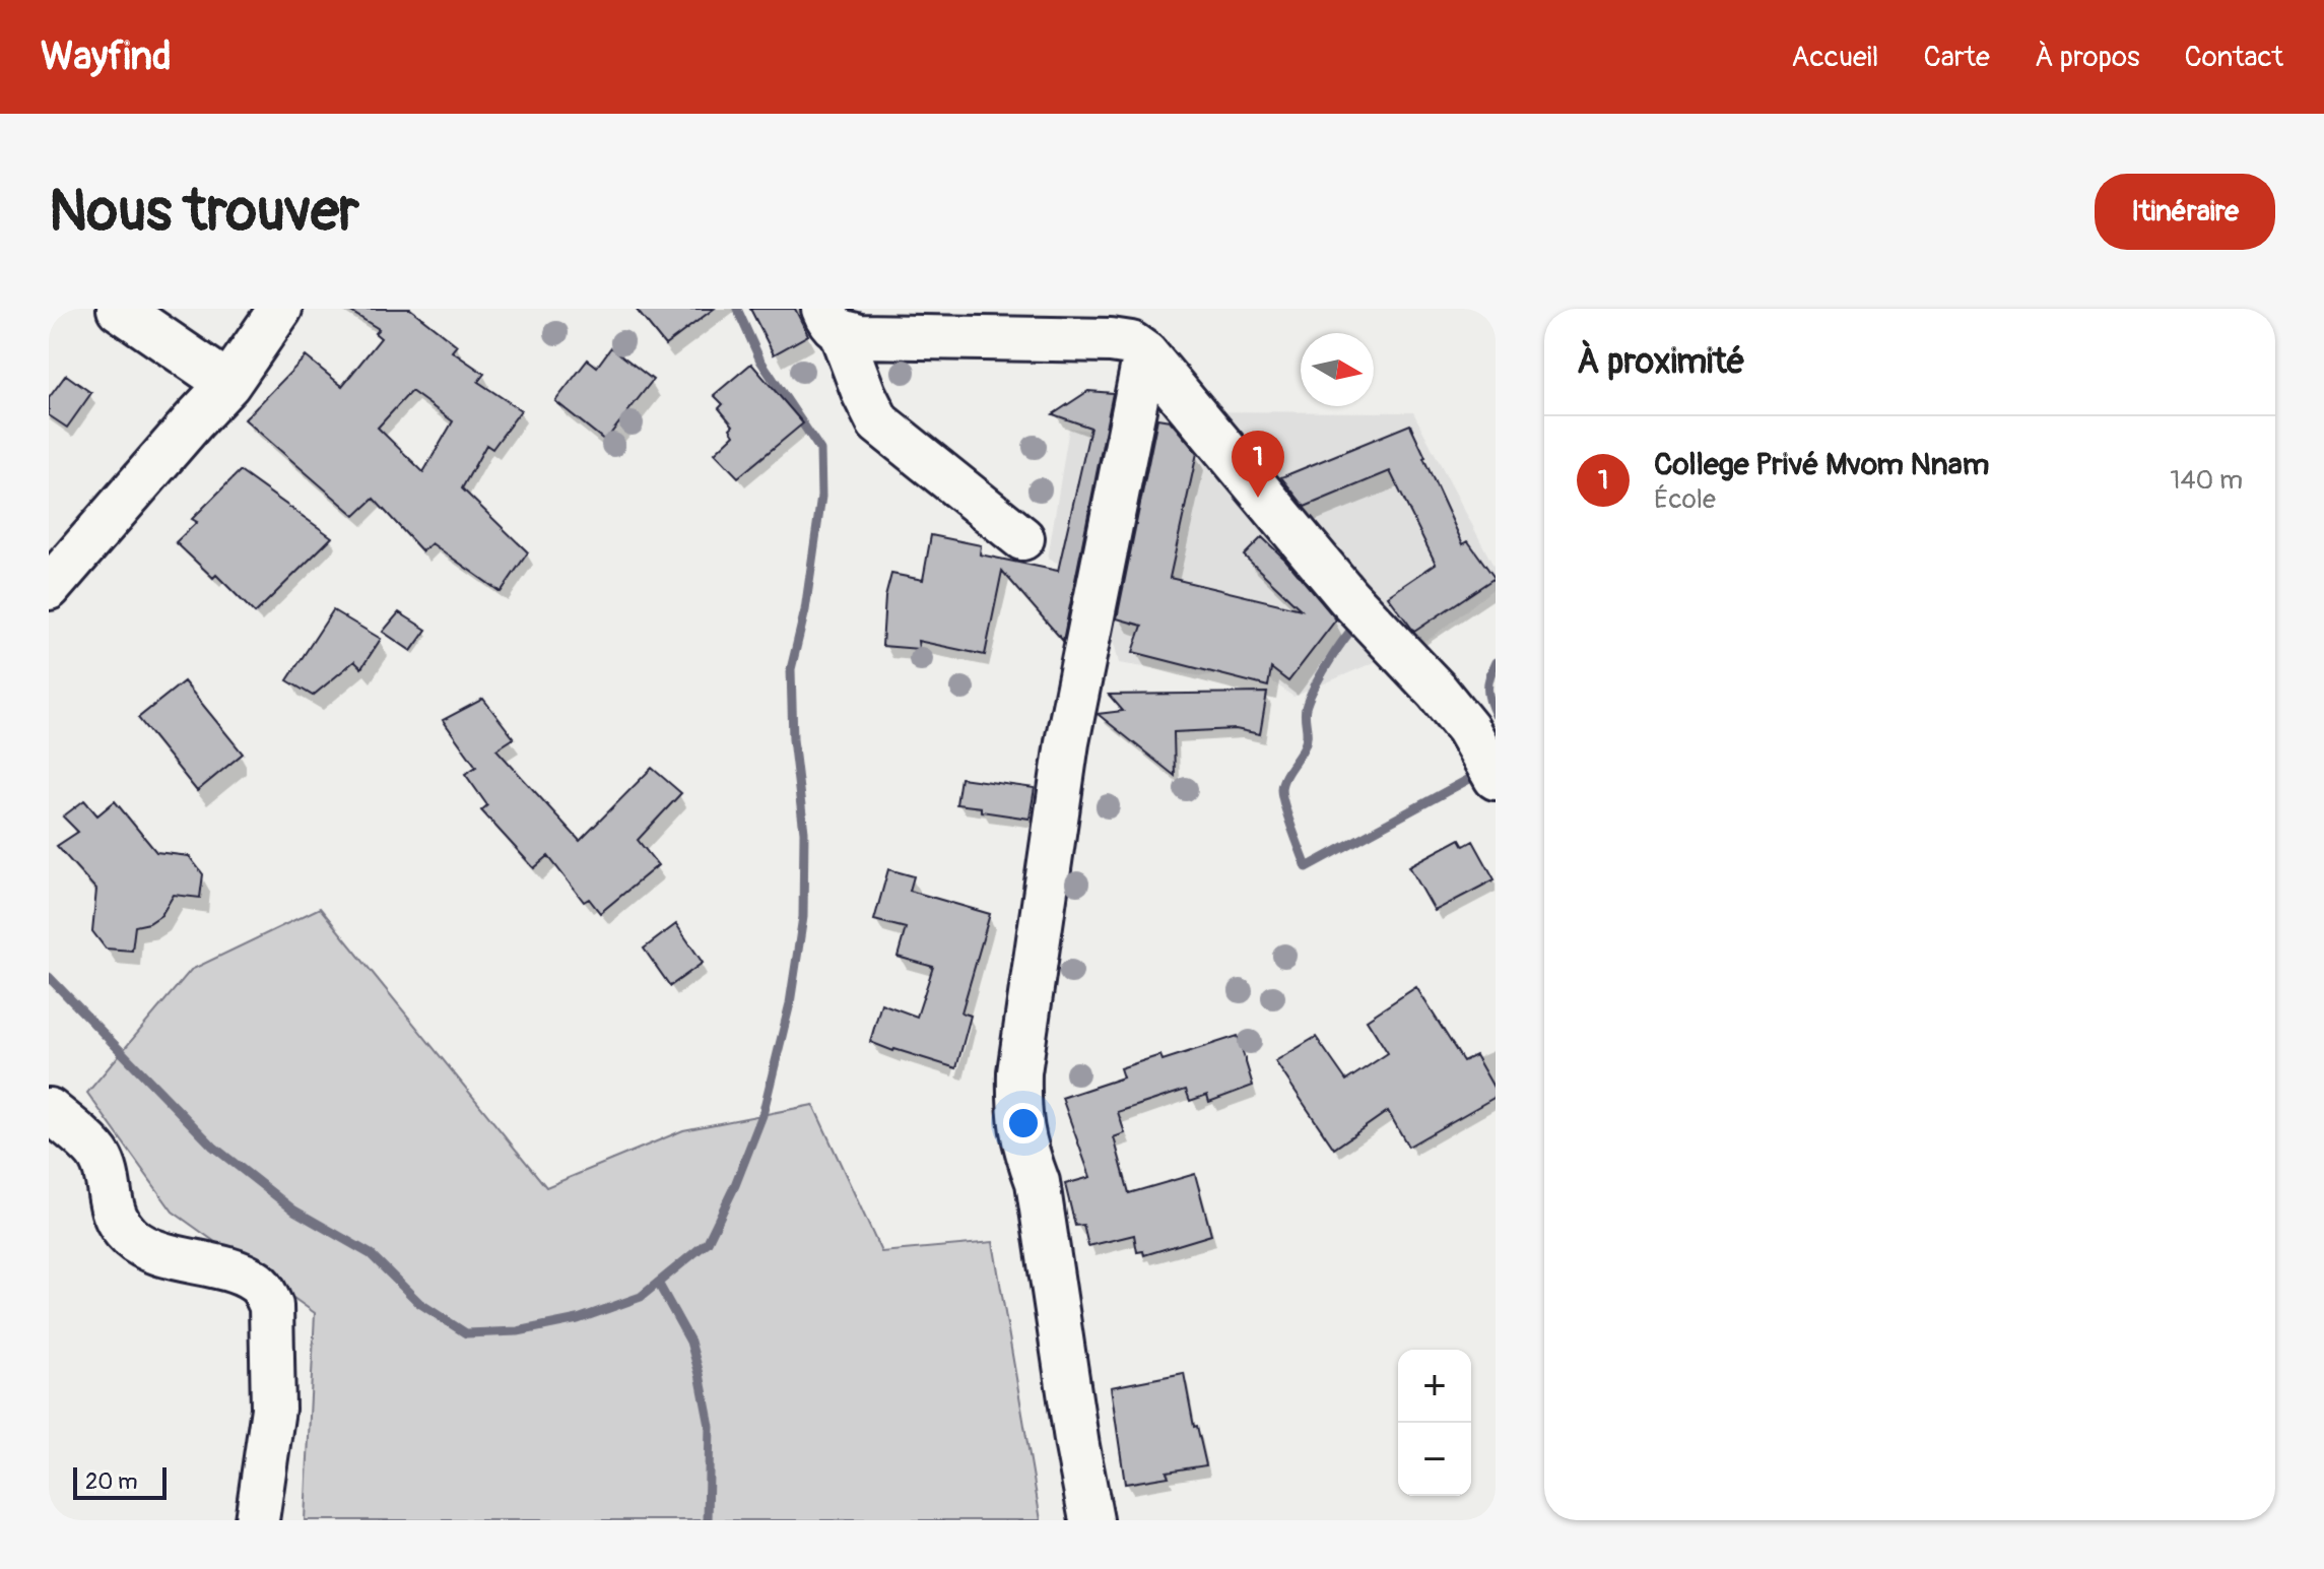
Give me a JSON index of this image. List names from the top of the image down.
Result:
{
  "scale_bar": "20 m",
  "north": "right",
  "page": {
    "header": "Wayfind",
    "nav": [
      "Accueil",
      "Carte",
      "À propos",
      "Contact"
    ],
    "buttons": "Itinéraire",
    "title": "Nous trouver",
    "heading": "À proximité",
    "list": [
      {
        "mark": "1",
        "name": "College Privé Mvom Nnam",
        "note": "École",
        "value": "140 m"
      }
    ],
    "pins": "1",
    "map_buttons": ["+", "−"],
    "scale": "20 m"
  }
}
